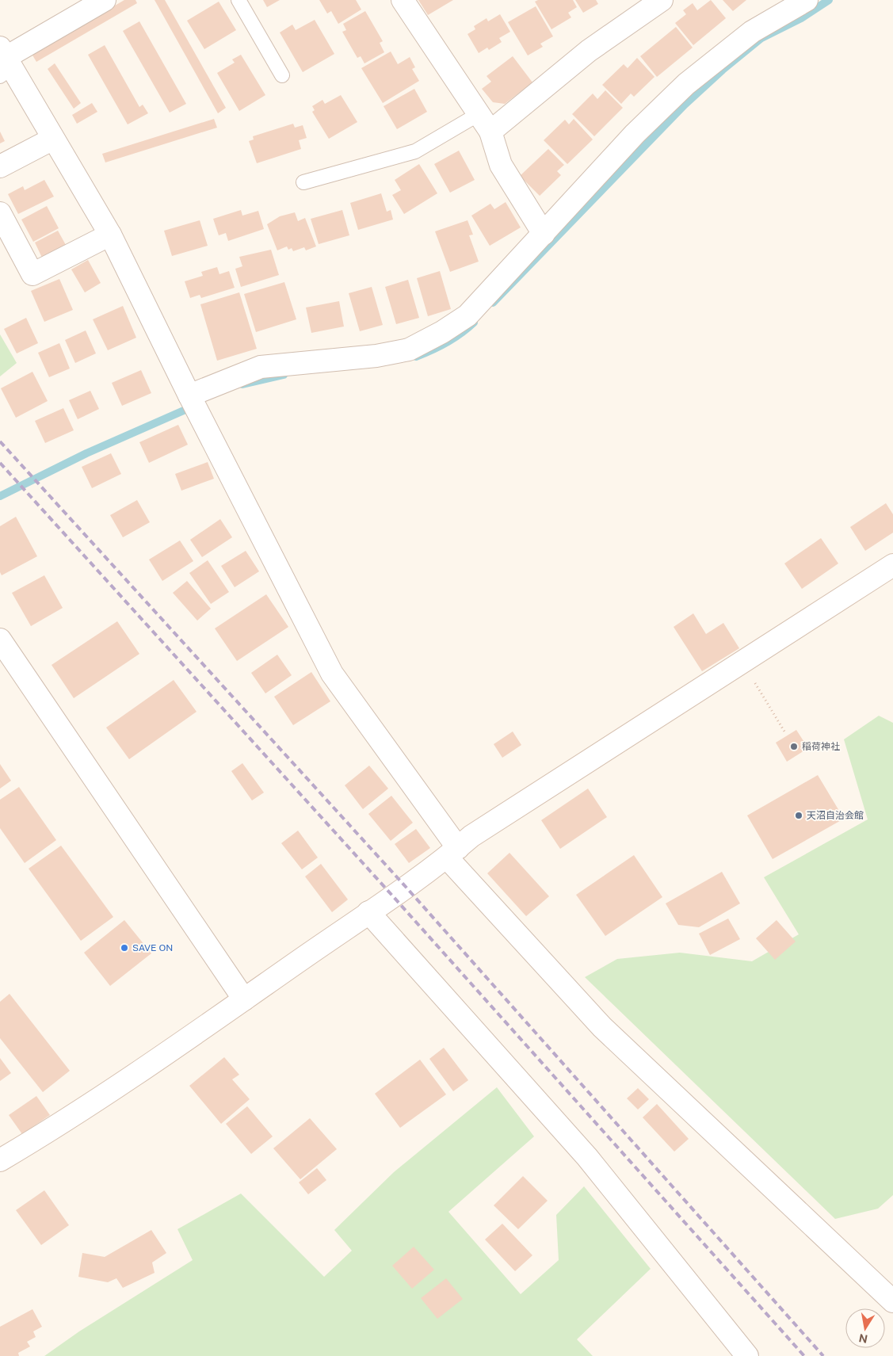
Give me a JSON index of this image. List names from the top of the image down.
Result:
{
  "places": ["稲荷神社", "天沼自治会館", "SAVE ON"],
  "north": "bottom"
}
